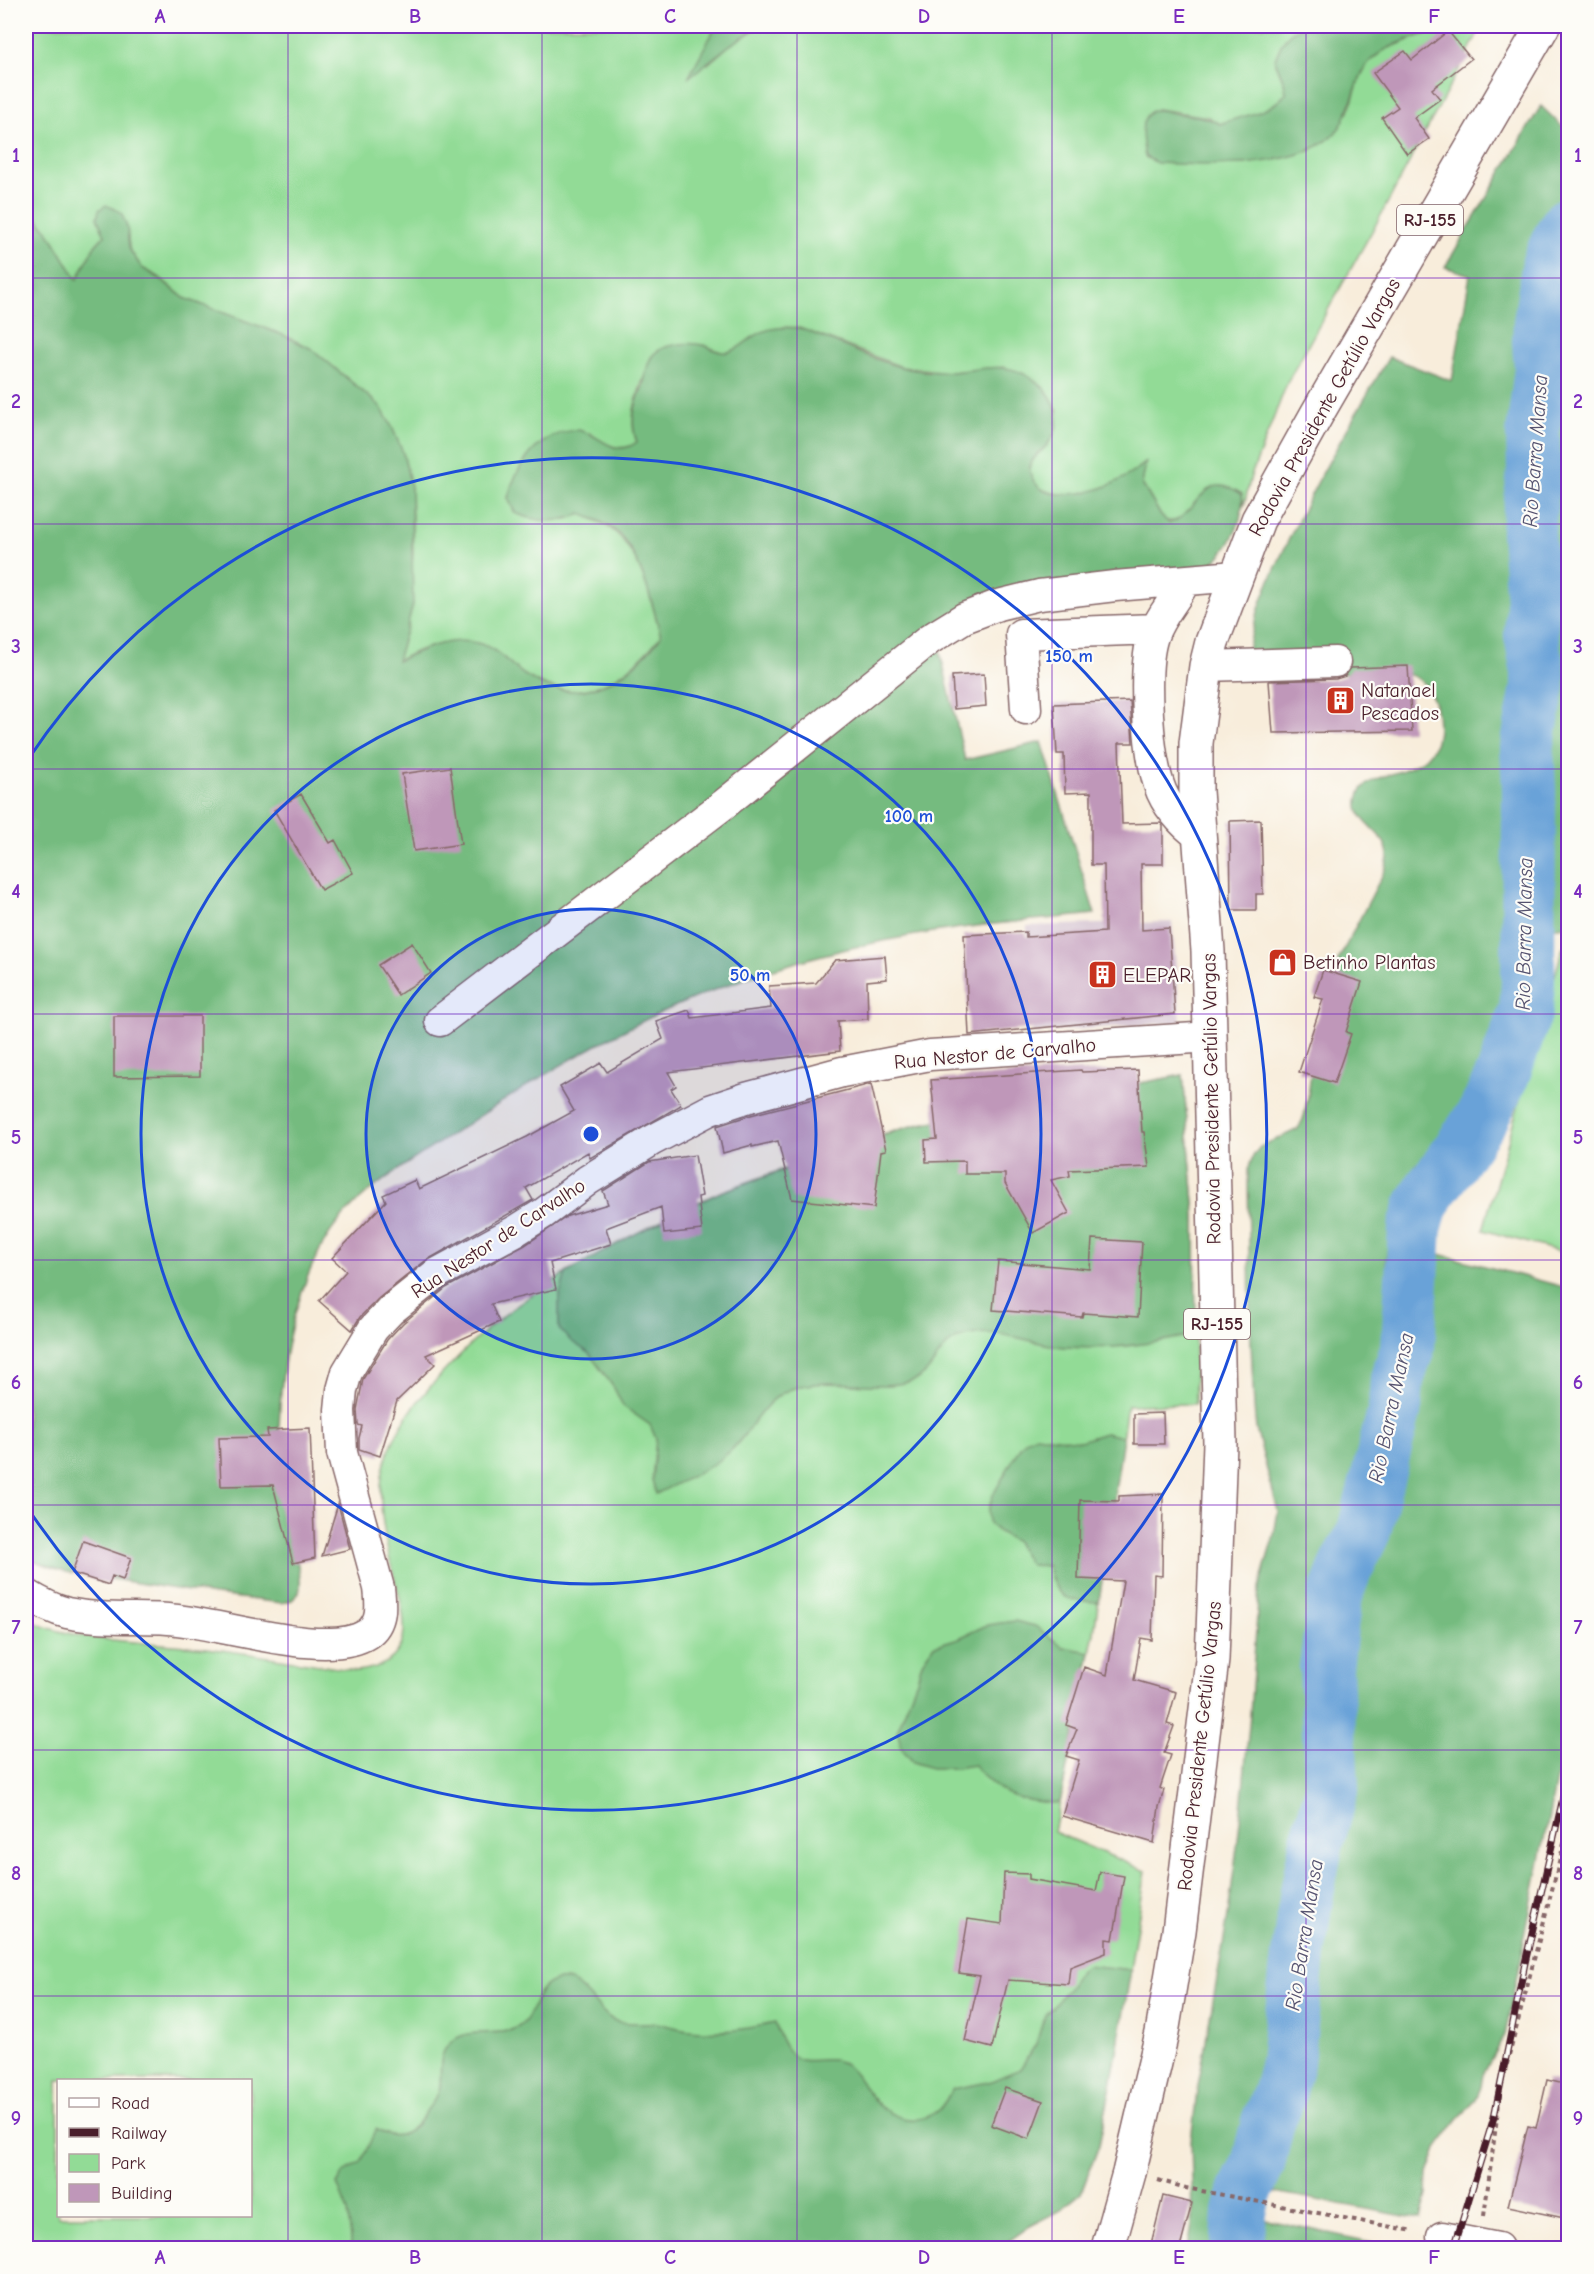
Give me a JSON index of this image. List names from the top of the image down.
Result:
{
  "streets": {
    "main road": ["RJ-155", "Rodovia Presidente Getúlio Vargas"],
    "street": ["Rua Nestor de Carvalho"]
  },
  "crossings": [
    ["Rodovia Presidente Getúlio Vargas", "Rua Nestor de Carvalho"]
  ],
  "water": ["Rio Barra Mansa"],
  "places": {
    "building": ["Natanael Pescados", "ELEPAR"],
    "shop": ["Betinho Plantas"]
  },
  "legend": [
    "Road",
    "Railway",
    "Park",
    "Building"
  ],
  "grid": {
    "columns": [
      "A",
      "B",
      "C",
      "D",
      "E",
      "F"
    ],
    "rows": [
      "1",
      "2",
      "3",
      "4",
      "5",
      "6",
      "7",
      "8",
      "9"
    ]
  },
  "rings": ["150 m", "100 m", "50 m"]
}
